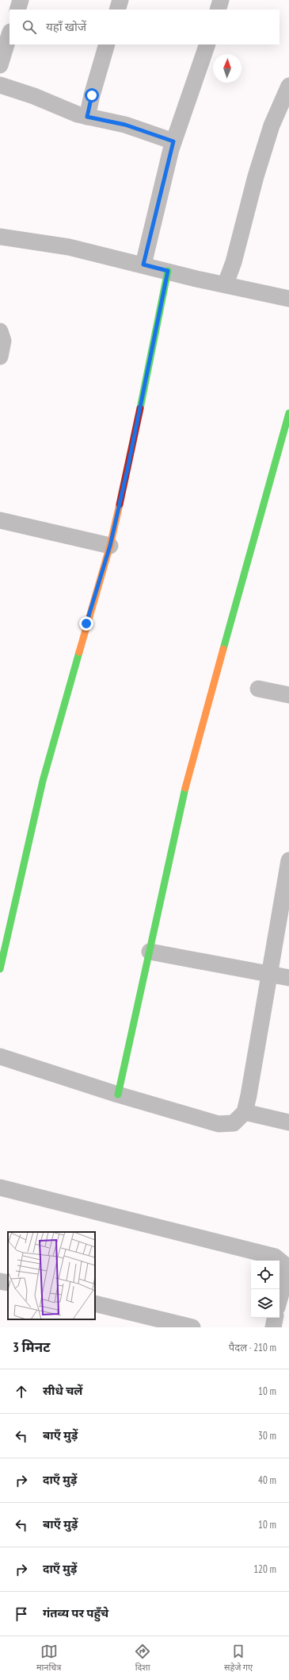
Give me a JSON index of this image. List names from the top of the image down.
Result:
{
  "north": "top",
  "page": {
    "search": "यहाँ खोजें",
    "heading": ["3 मिनट", "पैदल · 210 m"],
    "list": [
      ["सीधे चलें", "10 m"],
      ["बाएँ मुड़ें", "30 m"],
      ["दाएँ मुड़ें", "40 m"],
      ["बाएँ मुड़ें", "10 m"],
      ["दाएँ मुड़ें", "120 m"],
      "गंतव्य पर पहुँचे"
    ],
    "nav": ["मानचित्र", "दिशा", "सहेजे गए"]
  }
}
